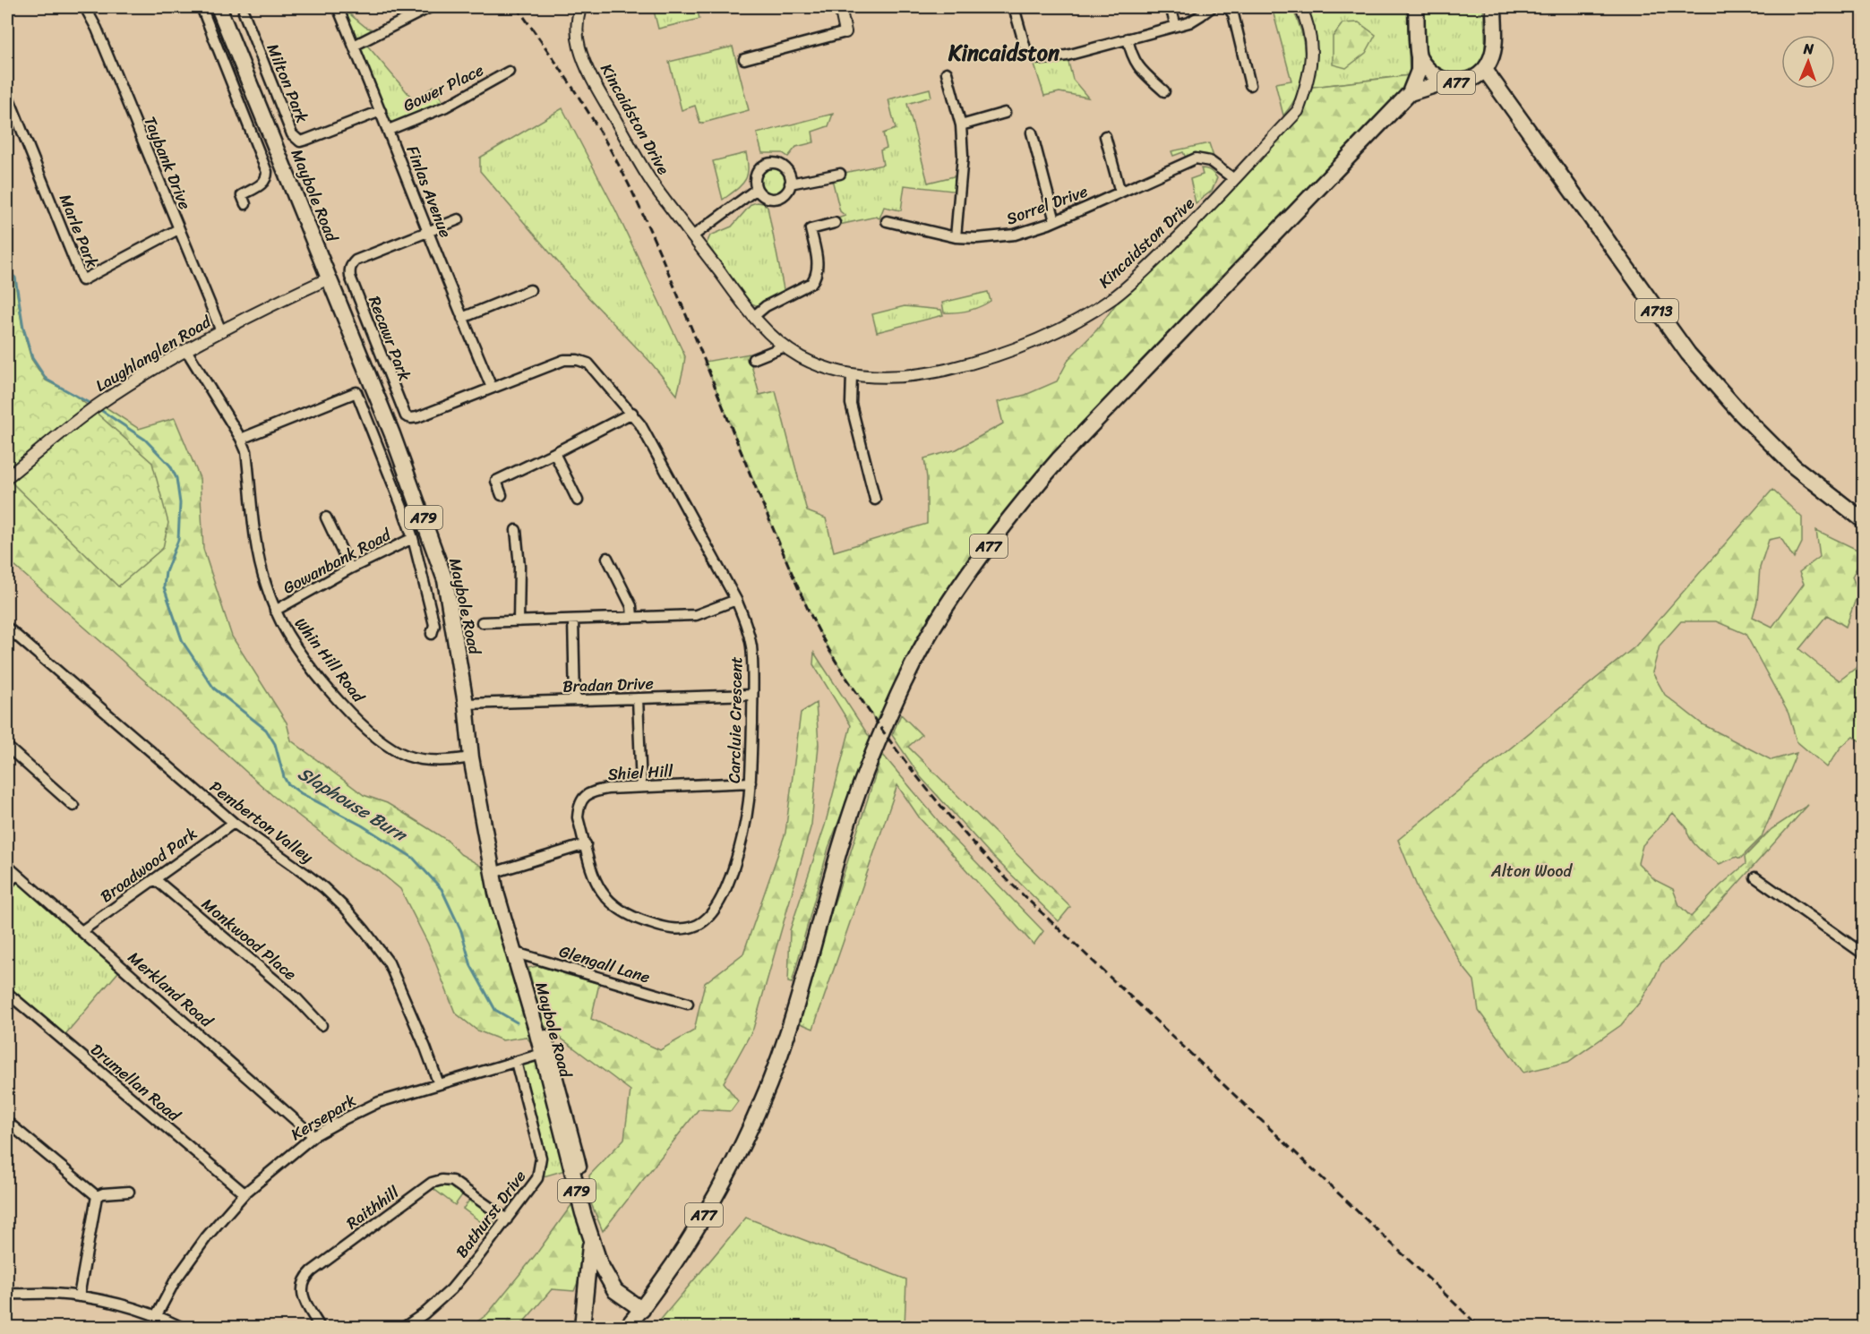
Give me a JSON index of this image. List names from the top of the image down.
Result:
{
  "streets": {
    "main road": [
      "A77",
      "Maybole Road",
      "A713",
      "A79"
    ],
    "street": [
      "Milton Park",
      "Gower Place",
      "Kincaidston Drive",
      "Taybank Drive",
      "Finlas Avenue",
      "Sorrel Drive",
      "Marle Park",
      "Recawr Park",
      "Laughlanglen Road",
      "Gowanbank Road",
      "Whin Hill Road",
      "Bradan Drive",
      "Carcluie Crescent",
      "Shiel Hill",
      "Pemberton Valley",
      "Broadwood Park",
      "Monkwood Place",
      "Glengall Lane",
      "Merkland Road",
      "Drumellan Road",
      "Kersepark",
      "Raithhill",
      "Bathurst Drive"
    ]
  },
  "crossings": [
    ["A77", "Maybole Road"],
    ["A77", "A713"],
    ["Milton Park", "Finlas Avenue"],
    ["Gower Place", "Finlas Avenue"],
    ["Kincaidston Drive", "Sorrel Drive"],
    ["Taybank Drive", "Marle Park"],
    ["Taybank Drive", "Laughlanglen Road"],
    ["Finlas Avenue", "Recawr Park"],
    ["Finlas Avenue", "Carcluie Crescent"],
    ["Maybole Road", "Laughlanglen Road"],
    ["Maybole Road", "Whin Hill Road"],
    ["Maybole Road", "Bradan Drive"],
    ["Maybole Road", "Glengall Lane"],
    ["Maybole Road", "Kersepark"],
    ["Recawr Park", "Carcluie Crescent"],
    ["Laughlanglen Road", "Whin Hill Road"],
    ["Gowanbank Road", "Whin Hill Road"],
    ["Bradan Drive", "Carcluie Crescent"],
    ["Carcluie Crescent", "Shiel Hill"],
    ["Pemberton Valley", "Broadwood Park"],
    ["Pemberton Valley", "Kersepark"],
    ["Broadwood Park", "Monkwood Place"],
    ["Broadwood Park", "Merkland Road"],
    ["Merkland Road", "Kersepark"],
    ["Drumellan Road", "Kersepark"],
    ["Kersepark", "Bathurst Drive"],
    ["Raithhill", "Bathurst Drive"]
  ],
  "districts": ["Kincaidston"],
  "water": ["Slaphouse Burn"],
  "parks": ["Alton Wood"],
  "north": "top"
}
